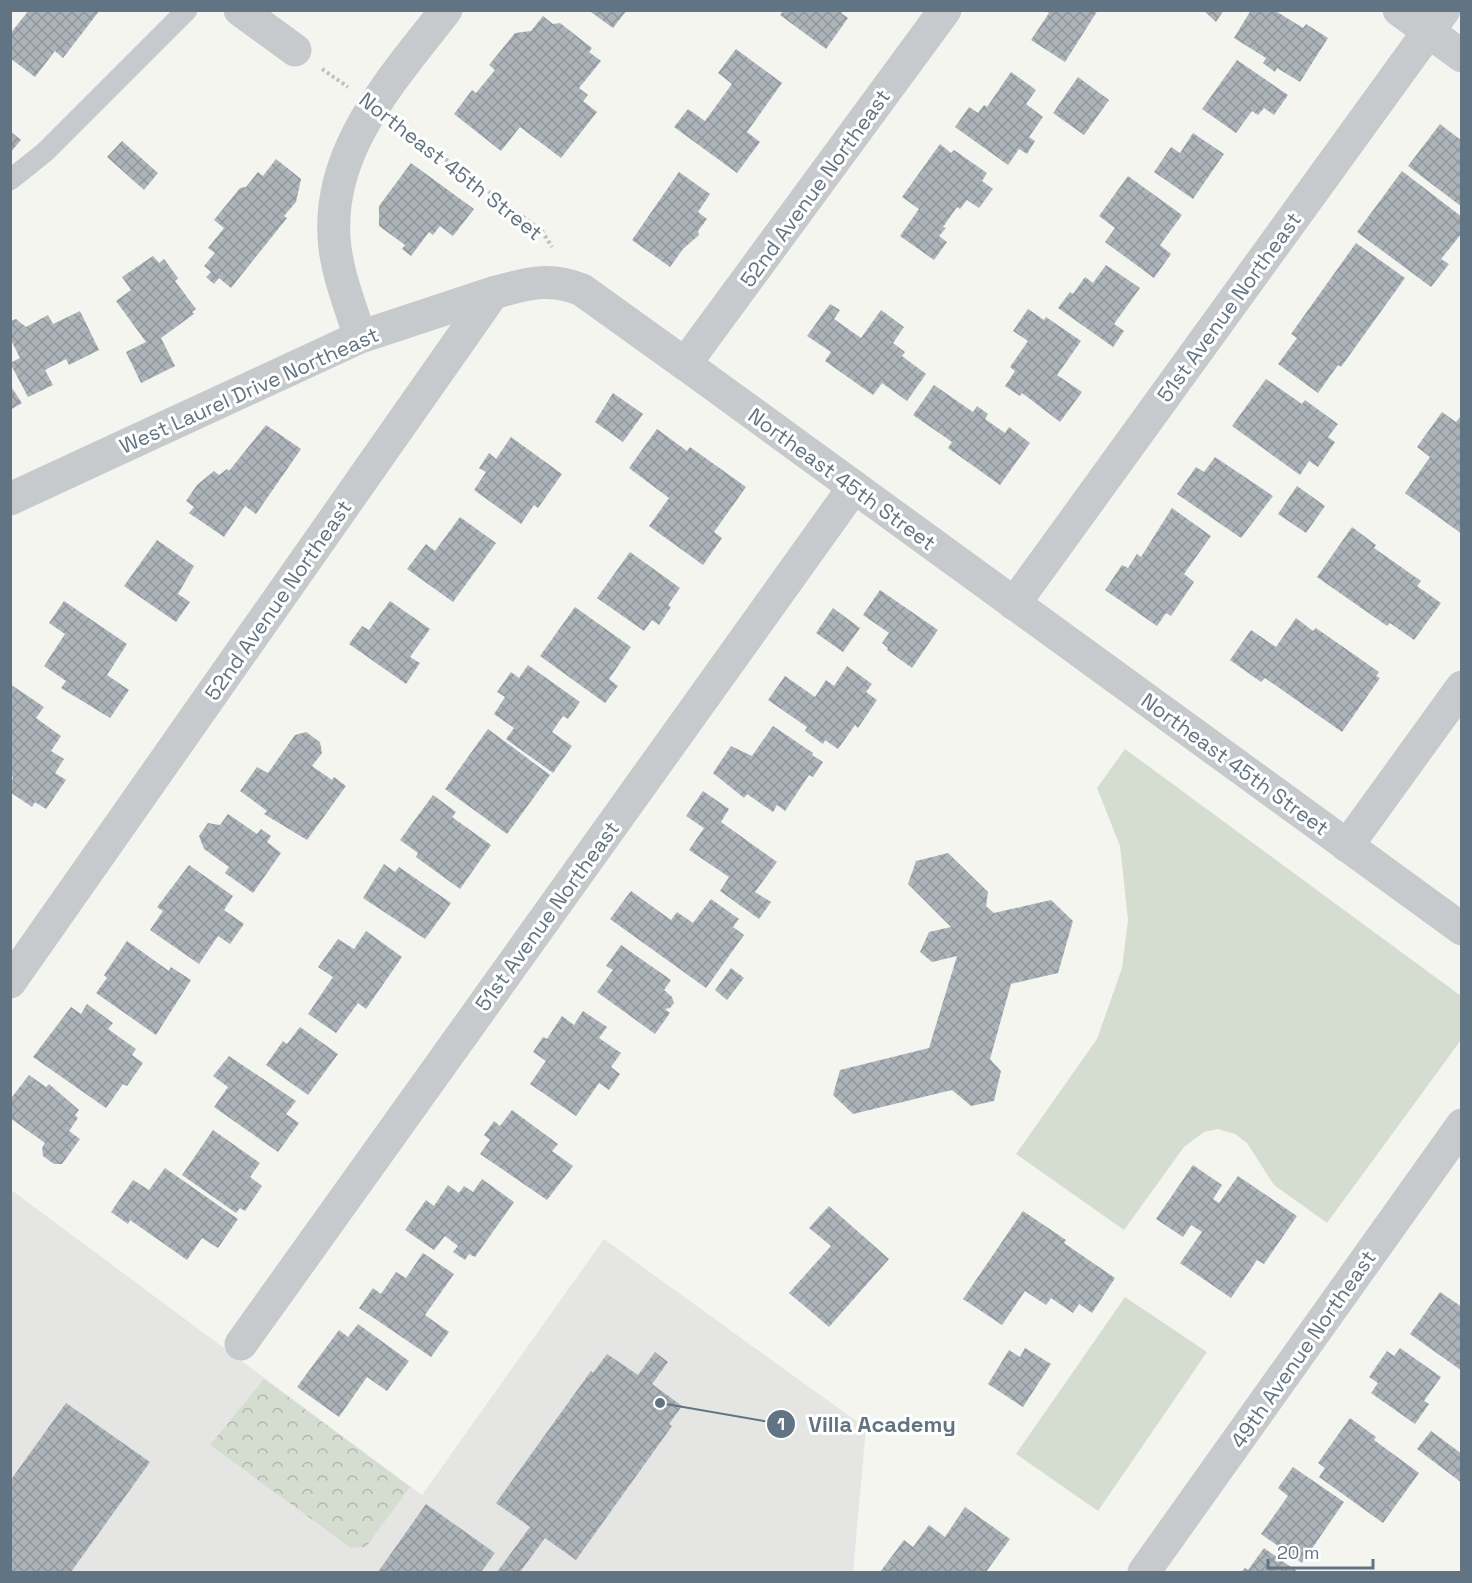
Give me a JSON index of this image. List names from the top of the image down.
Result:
{
  "streets": {
    "street": [
      "Northeast 45th Street",
      "52nd Avenue Northeast",
      "51st Avenue Northeast",
      "West Laurel Drive Northeast",
      "49th Avenue Northeast"
    ]
  },
  "crossings": [
    ["Northeast 45th Street", "52nd Avenue Northeast"],
    ["Northeast 45th Street", "51st Avenue Northeast"],
    ["52nd Avenue Northeast", "West Laurel Drive Northeast"]
  ],
  "places": ["Villa Academy"],
  "scale_bar": "20 m"
}
